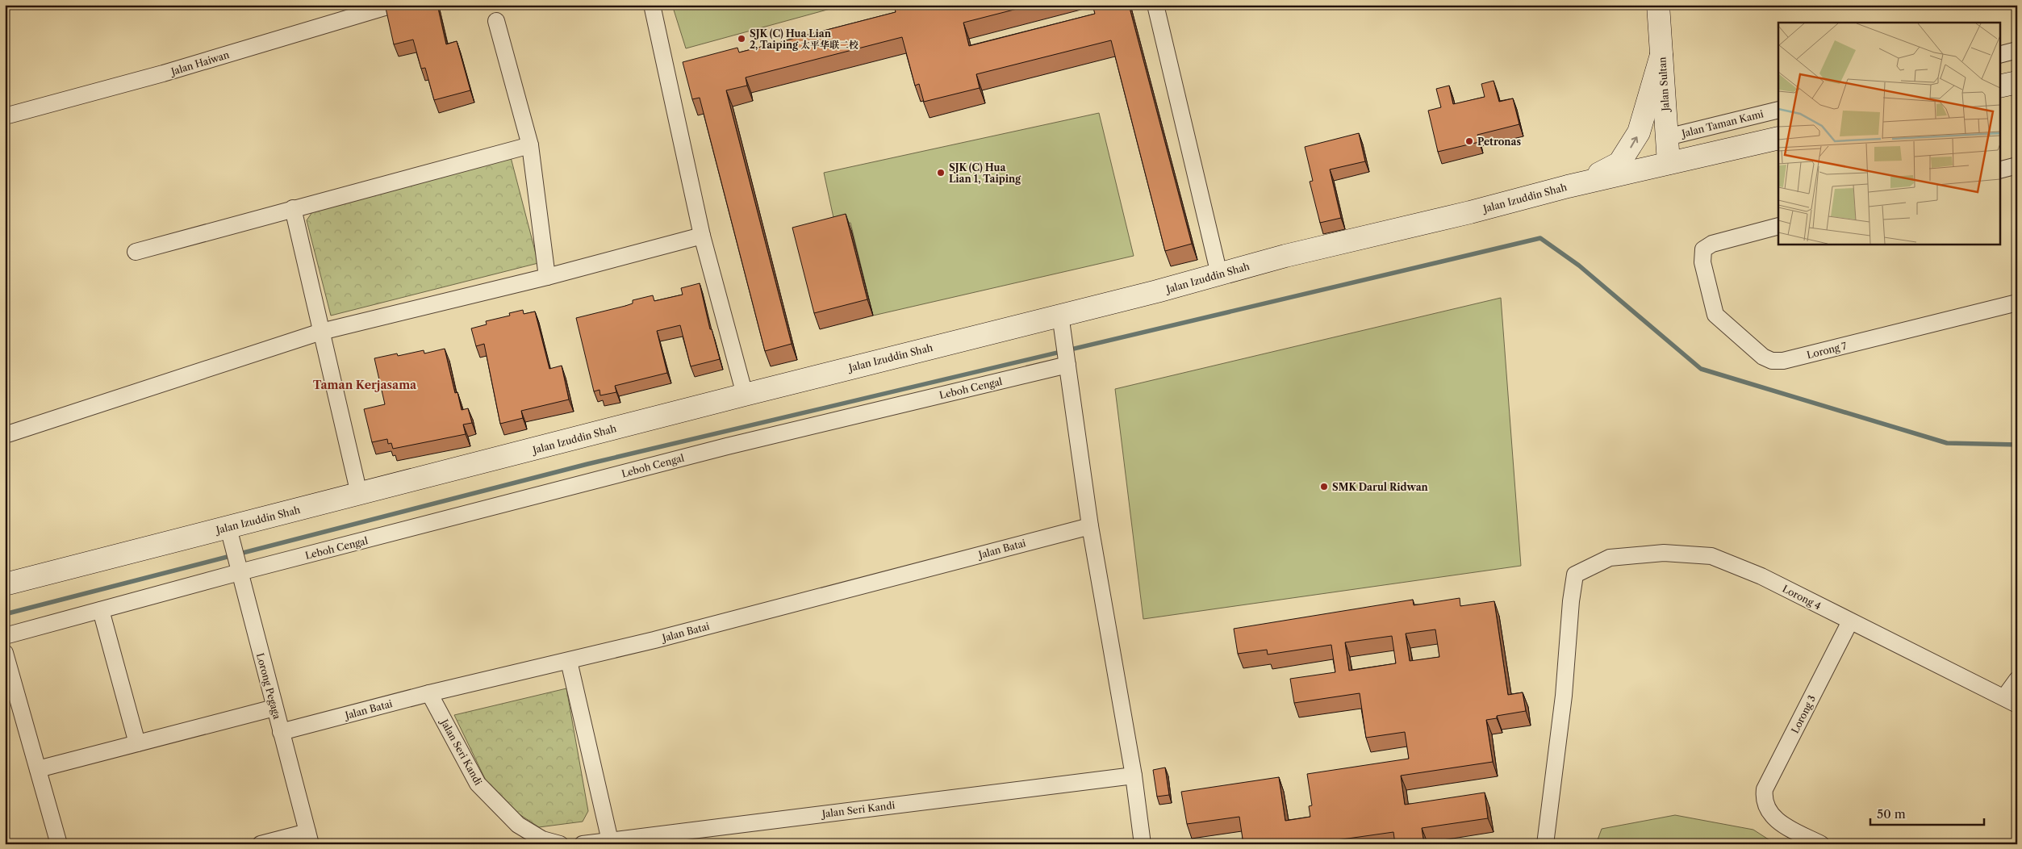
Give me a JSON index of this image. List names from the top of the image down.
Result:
{
  "streets": {
    "main road": ["Jalan Sultan", "Jalan Izuddin Shah"],
    "street": [
      "Jalan Haiwan",
      "Jalan Taman Kami",
      "Lorong 7",
      "Leboh Cengal",
      "Jalan Batai",
      "Lorong 4",
      "Lorong Pegaga",
      "Lorong 3",
      "Jalan Seri Kandi"
    ]
  },
  "crossings": [
    ["Jalan Sultan", "Jalan Taman Kami"],
    ["Jalan Sultan", "Jalan Izuddin Shah"],
    ["Jalan Izuddin Shah", "Leboh Cengal"],
    ["Jalan Izuddin Shah", "Lorong Pegaga"],
    ["Leboh Cengal", "Lorong Pegaga"],
    ["Jalan Batai", "Lorong Pegaga"],
    ["Jalan Batai", "Jalan Seri Kandi"],
    ["Lorong 4", "Lorong 3"]
  ],
  "districts": ["Taman Kerjasama"],
  "places": [
    "SJK (C) Hua Lian 2, Taiping 太平华联二校",
    "Petronas",
    "SJK (C) Hua Lian 1, Taiping",
    "SMK Darul Ridwan"
  ],
  "scale_bar": "50 m"
}
